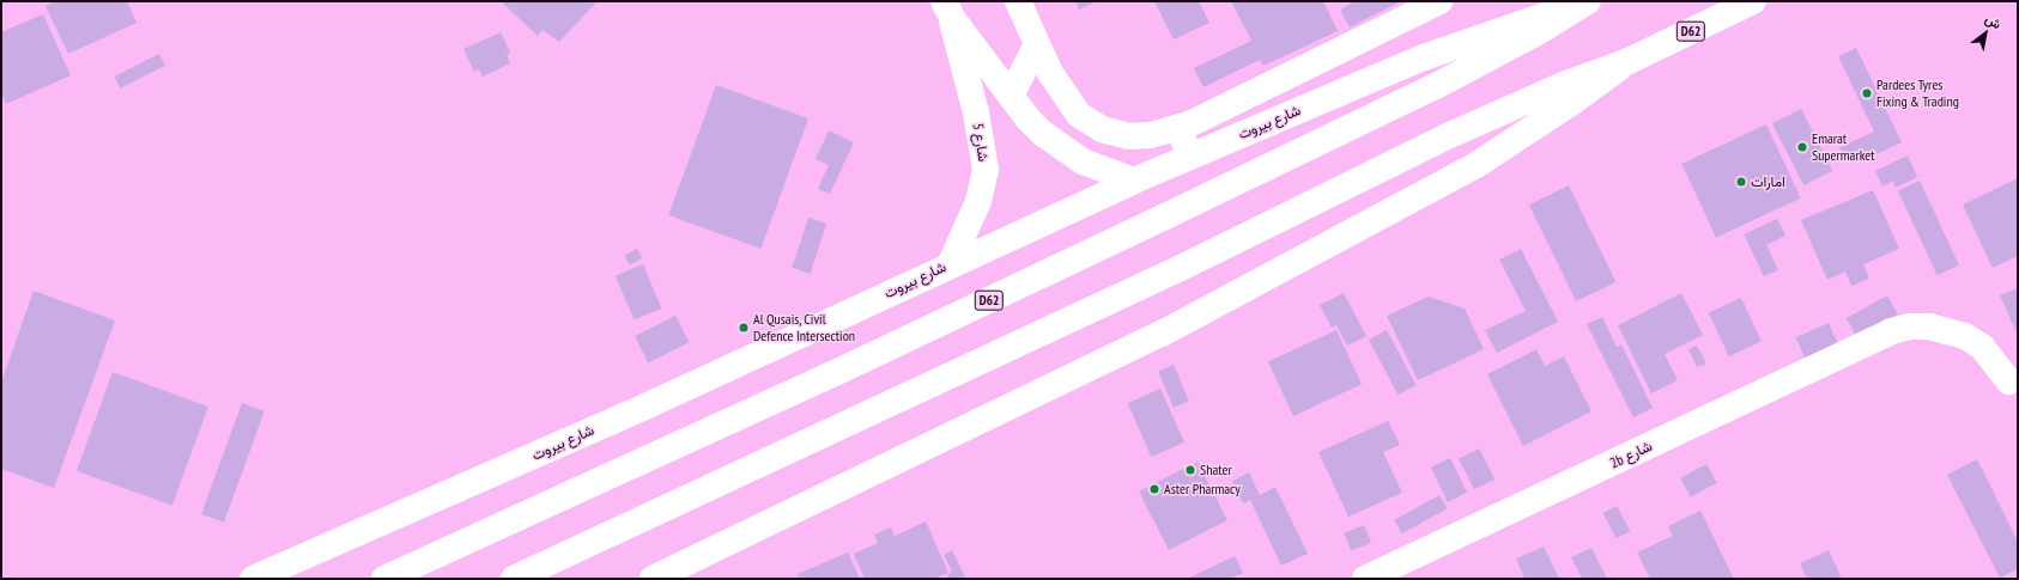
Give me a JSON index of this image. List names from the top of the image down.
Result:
{
  "streets": {
    "main road": [
      "D62",
      "شارع بيروت",
      "شارع 5",
      "2b شارع"
    ]
  },
  "crossings": [
    ["شارع بيروت", "شارع 5"]
  ],
  "places": [
    "Pardees Tyres Fixing & Trading",
    "Emarat Supermarket",
    "امارات",
    "Al Qusais, Civil Defence Intersection",
    "Shater",
    "Aster Pharmacy"
  ],
  "north": "top right"
}
